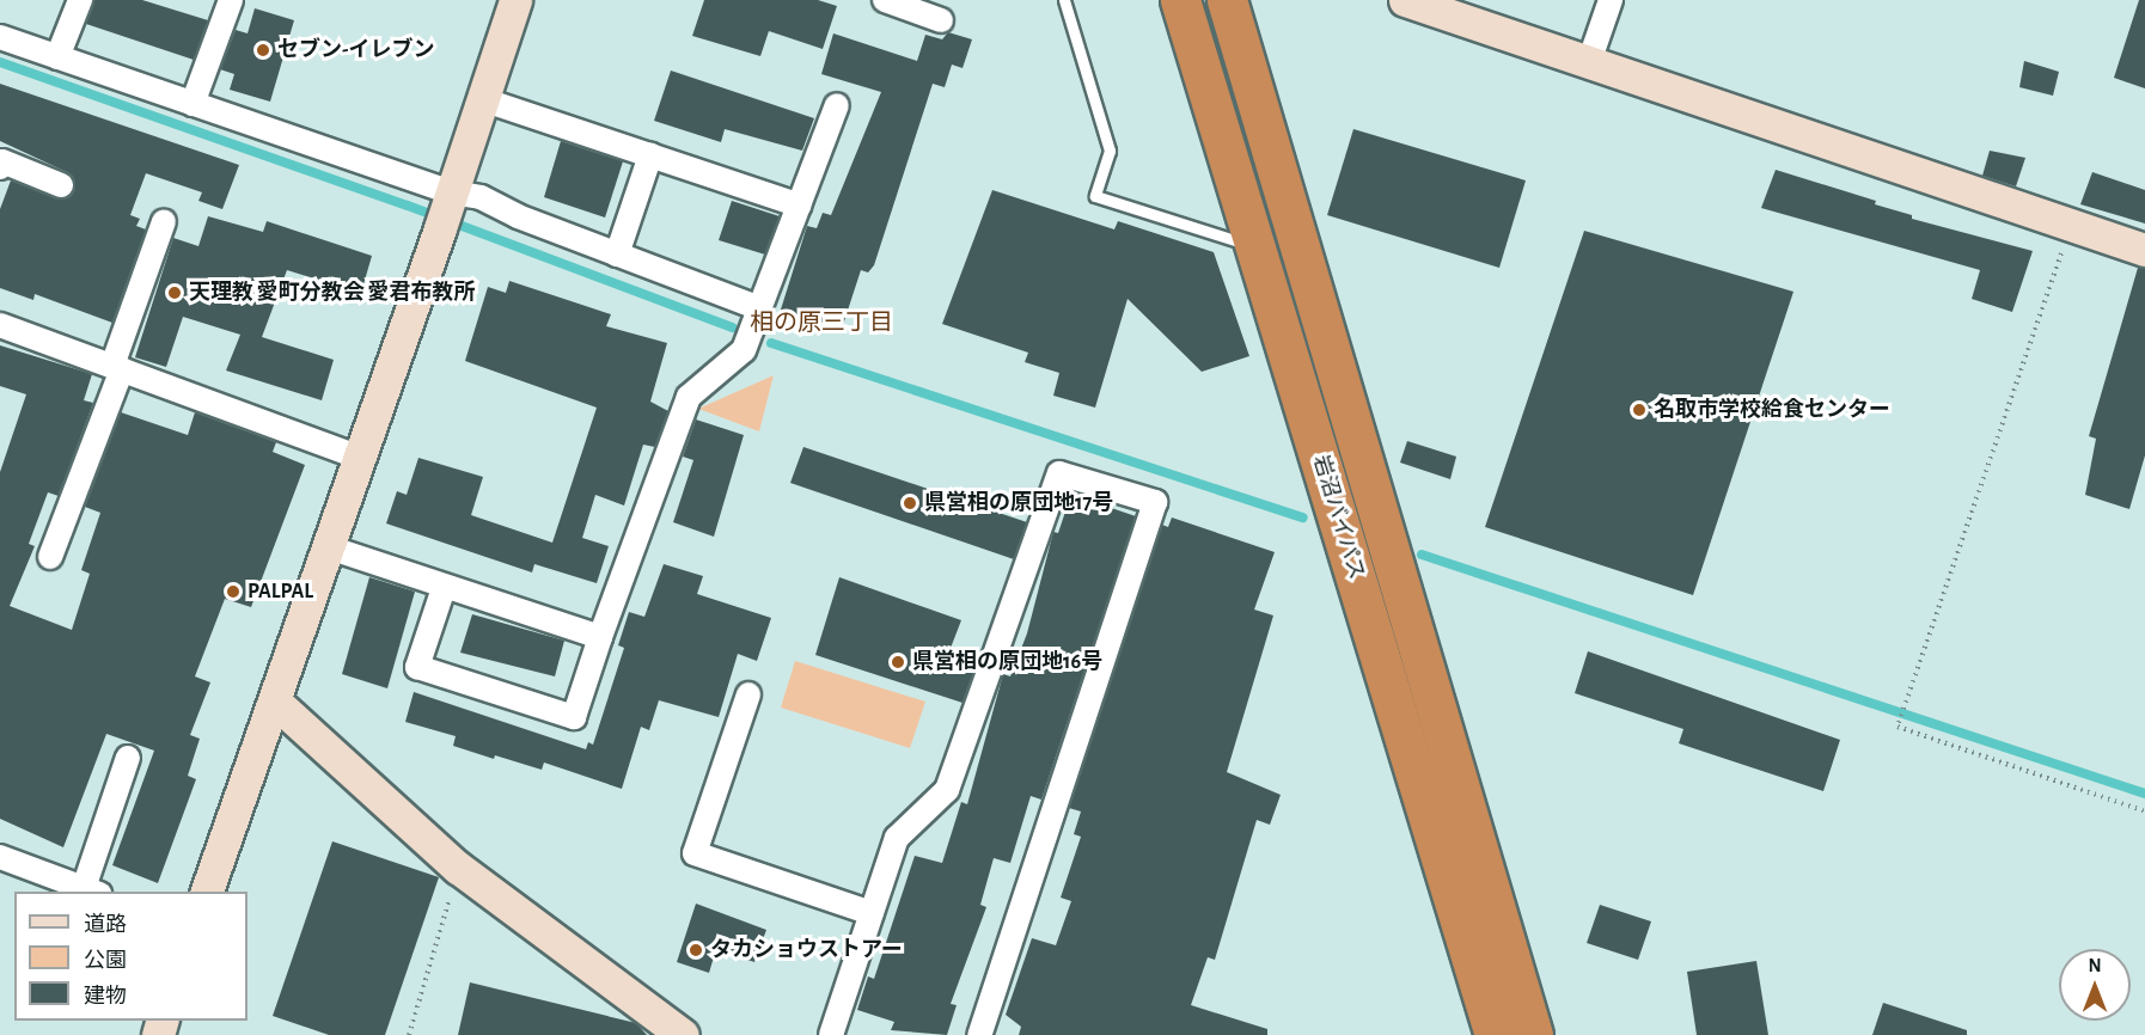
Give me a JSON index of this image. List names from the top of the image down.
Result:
{
  "streets": {
    "highway": ["岩沼バイパス"]
  },
  "districts": ["相の原三丁目"],
  "places": [
    "セブン-イレブン",
    "天理教 愛町分教会 愛君布教所",
    "名取市学校給食センター",
    "県営相の原団地17号",
    "PALPAL",
    "県営相の原団地16号",
    "タカショウストアー"
  ],
  "legend": ["道路", "公園", "建物"],
  "north": "top"
}
